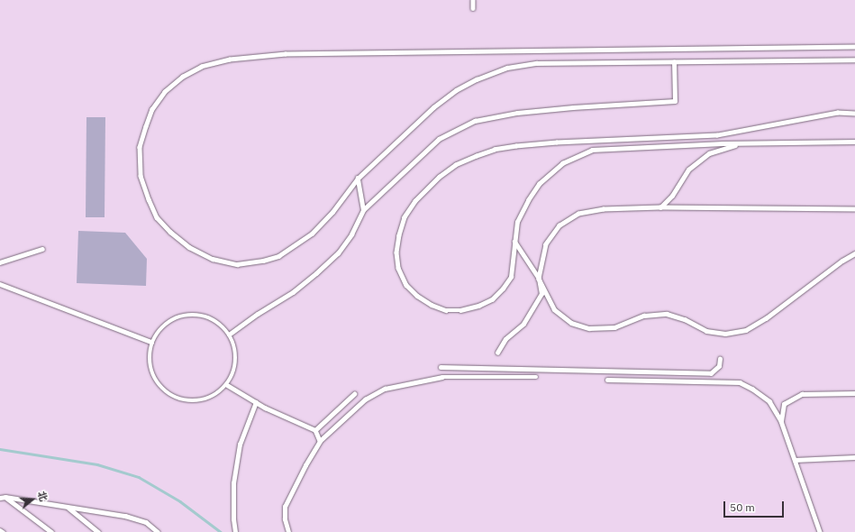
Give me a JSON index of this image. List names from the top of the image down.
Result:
{
  "scale_bar": "50 m",
  "north": "right"
}
